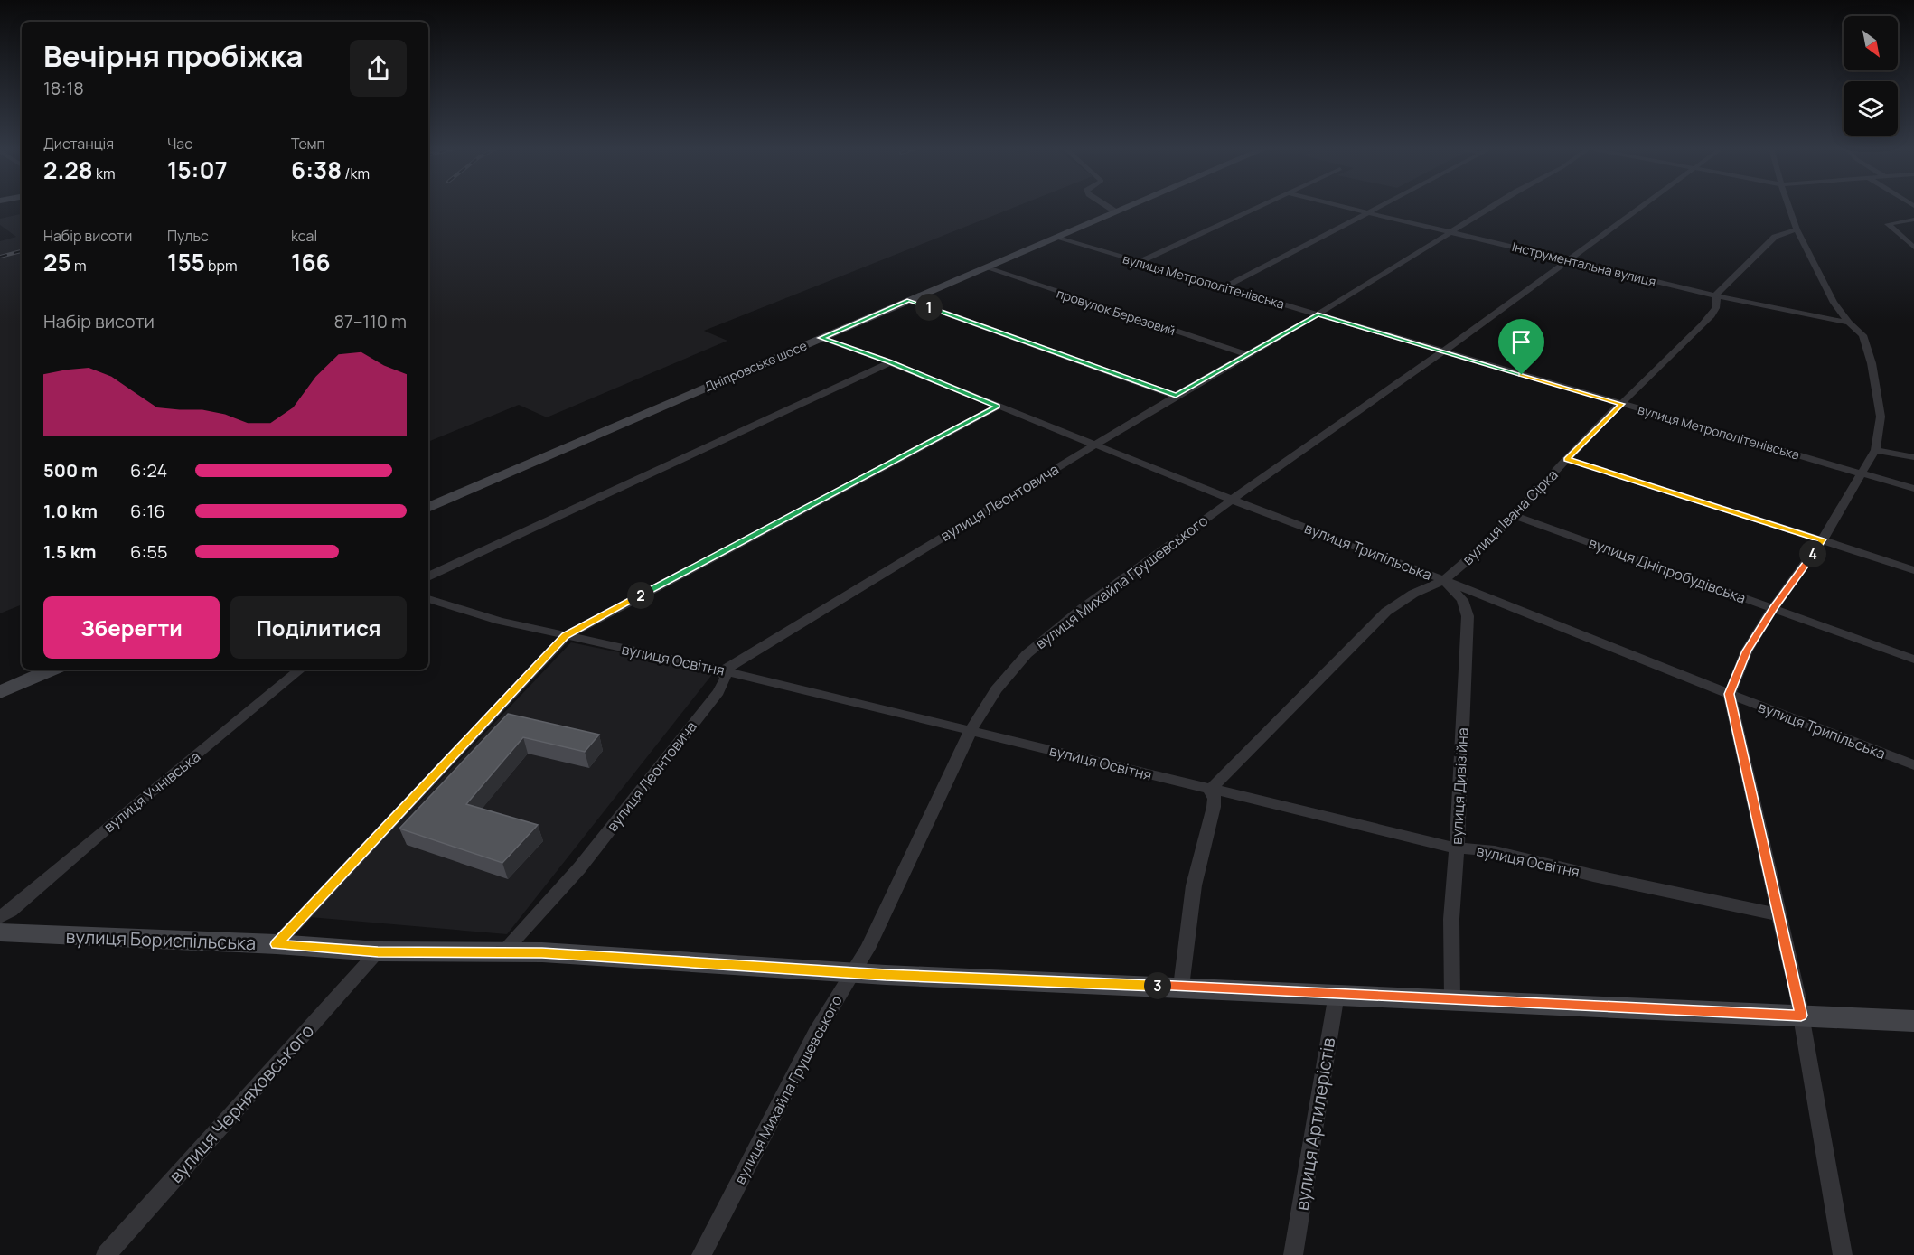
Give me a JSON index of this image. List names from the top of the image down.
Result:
{
  "streets": {
    "street": [
      "Інструментальна вулиця",
      "вулиця Метрополітенівська",
      "провулок Березовий",
      "Дніпровське шосе",
      "вулиця Леонтовича",
      "вулиця Івана Сірка",
      "вулиця Трипільська",
      "вулиця Дніпробудівська",
      "вулиця Михайла Грушевського",
      "вулиця Освітня",
      "вулиця Дивізійна",
      "вулиця Учнівська",
      "вулиця Бориспільська",
      "вулиця Черняховського",
      "вулиця Артилерістів"
    ]
  },
  "crossings": [
    ["Інструментальна вулиця", "вулиця Леонтовича"],
    ["Інструментальна вулиця", "вулиця Івана Сірка"],
    ["Інструментальна вулиця", "вулиця Михайла Грушевського"],
    ["вулиця Метрополітенівська", "Дніпровське шосе"],
    ["вулиця Метрополітенівська", "вулиця Леонтовича"],
    ["вулиця Метрополітенівська", "вулиця Івана Сірка"],
    ["вулиця Метрополітенівська", "вулиця Михайла Грушевського"],
    ["провулок Березовий", "Дніпровське шосе"],
    ["провулок Березовий", "вулиця Леонтовича"],
    ["Дніпровське шосе", "вулиця Трипільська"],
    ["вулиця Леонтовича", "вулиця Трипільська"],
    ["вулиця Леонтовича", "вулиця Освітня"],
    ["вулиця Леонтовича", "вулиця Бориспільська"],
    ["вулиця Івана Сірка", "вулиця Трипільська"],
    ["вулиця Івана Сірка", "вулиця Дніпробудівська"],
    ["вулиця Івана Сірка", "вулиця Освітня"],
    ["вулиця Івана Сірка", "вулиця Дивізійна"],
    ["вулиця Трипільська", "вулиця Михайла Грушевського"],
    ["вулиця Трипільська", "вулиця Дивізійна"],
    ["вулиця Михайла Грушевського", "вулиця Освітня"],
    ["вулиця Михайла Грушевського", "вулиця Бориспільська"],
    ["вулиця Освітня", "вулиця Дивізійна"],
    ["вулиця Дивізійна", "вулиця Бориспільська"],
    ["вулиця Бориспільська", "вулиця Черняховського"],
    ["вулиця Бориспільська", "вулиця Артилерістів"]
  ],
  "north": "bottom right",
  "page": {
    "heading": ["Вечірня пробіжка", "18:18"],
    "stats": [
      ["Дистанція", "2.28 km"],
      ["Час", "15:07"],
      ["Темп", "6:38 /km"],
      ["Набір висоти", "25 m"],
      ["Пульс", "155 bpm"],
      ["kcal", "166"]
    ],
    "pins": [
      "1",
      "4",
      "2",
      "3"
    ],
    "chart": ["Набір висоти", "87–110 m"],
    "list": [
      {
        "name": "500 m",
        "note": "6:24"
      },
      {
        "name": "1.0 km",
        "note": "6:16"
      },
      {
        "name": "1.5 km",
        "note": "6:55"
      }
    ],
    "buttons": ["Зберегти", "Поділитися"]
  }
}
